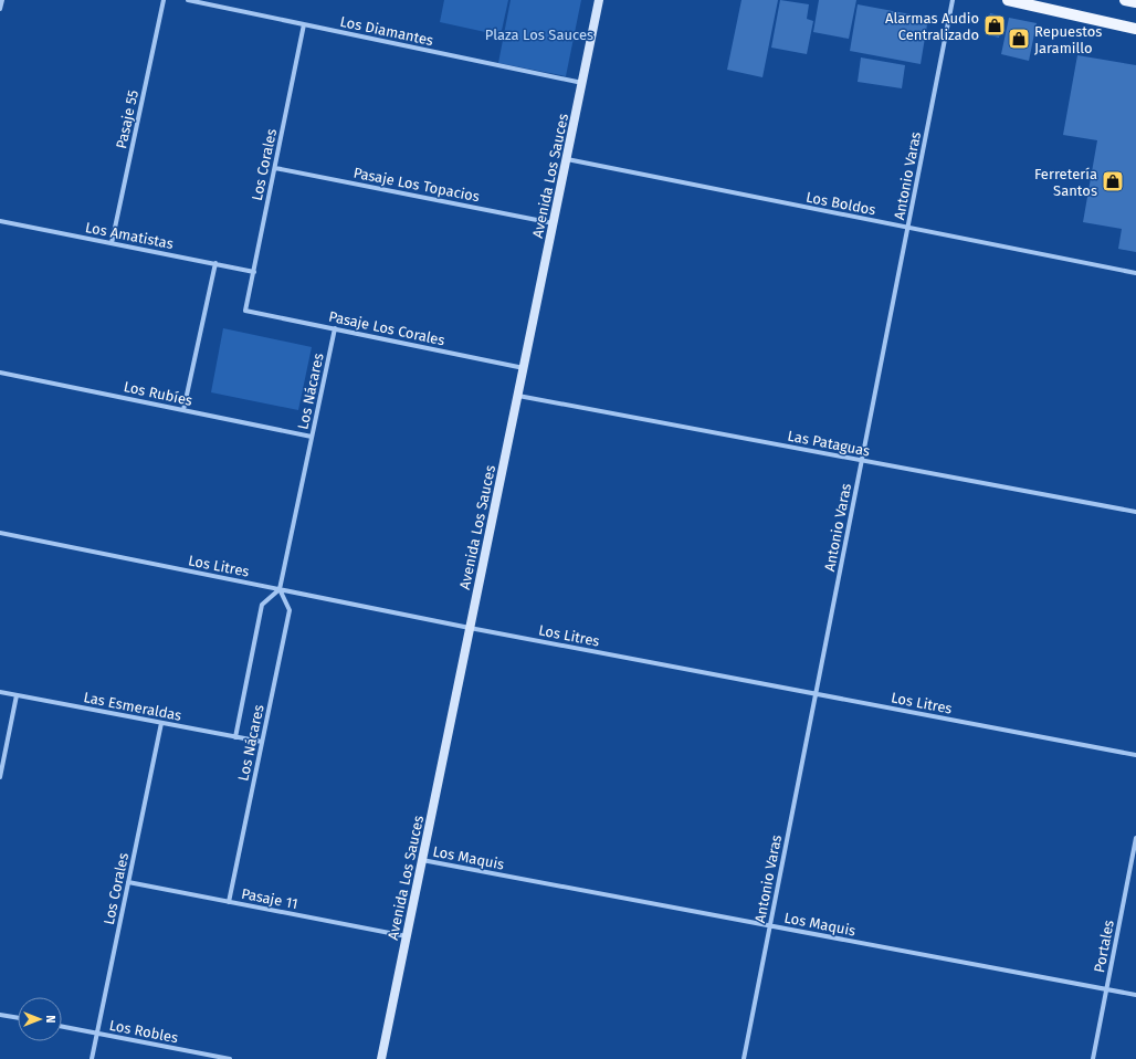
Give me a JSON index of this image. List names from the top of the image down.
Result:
{
  "streets": {
    "street": [
      "Los Diamantes",
      "Pasaje 55",
      "Los Corales",
      "Avenida Los Sauces",
      "Antonio Varas",
      "Pasaje Los Topacios",
      "Los Boldos",
      "Los Amatistas",
      "Pasaje Los Corales",
      "Los Nácares",
      "Los Rubíes",
      "Las Pataguas",
      "Los Litres",
      "Las Esmeraldas",
      "Los Maquis",
      "Pasaje 11",
      "Portales",
      "Los Robles"
    ]
  },
  "crossings": [
    ["Los Diamantes", "Los Corales"],
    ["Los Diamantes", "Avenida Los Sauces"],
    ["Pasaje 55", "Los Amatistas"],
    ["Los Corales", "Pasaje Los Topacios"],
    ["Los Corales", "Los Amatistas"],
    ["Los Corales", "Pasaje Los Corales"],
    ["Los Corales", "Las Esmeraldas"],
    ["Los Corales", "Pasaje 11"],
    ["Los Corales", "Los Robles"],
    ["Avenida Los Sauces", "Pasaje Los Topacios"],
    ["Avenida Los Sauces", "Los Boldos"],
    ["Avenida Los Sauces", "Pasaje Los Corales"],
    ["Avenida Los Sauces", "Las Pataguas"],
    ["Avenida Los Sauces", "Los Litres"],
    ["Avenida Los Sauces", "Los Maquis"],
    ["Avenida Los Sauces", "Pasaje 11"],
    ["Antonio Varas", "Los Boldos"],
    ["Antonio Varas", "Las Pataguas"],
    ["Antonio Varas", "Los Litres"],
    ["Antonio Varas", "Los Maquis"],
    ["Pasaje Los Corales", "Los Nácares"],
    ["Los Nácares", "Los Rubíes"],
    ["Los Nácares", "Los Litres"],
    ["Los Nácares", "Las Esmeraldas"],
    ["Los Nácares", "Pasaje 11"],
    ["Los Maquis", "Portales"]
  ],
  "parks": ["Plaza Los Sauces"],
  "places": {
    "shop": ["Alarmas Audio Centralizado", "Repuestos Jaramillo", "Ferretería Santos"]
  },
  "north": "right"
}
